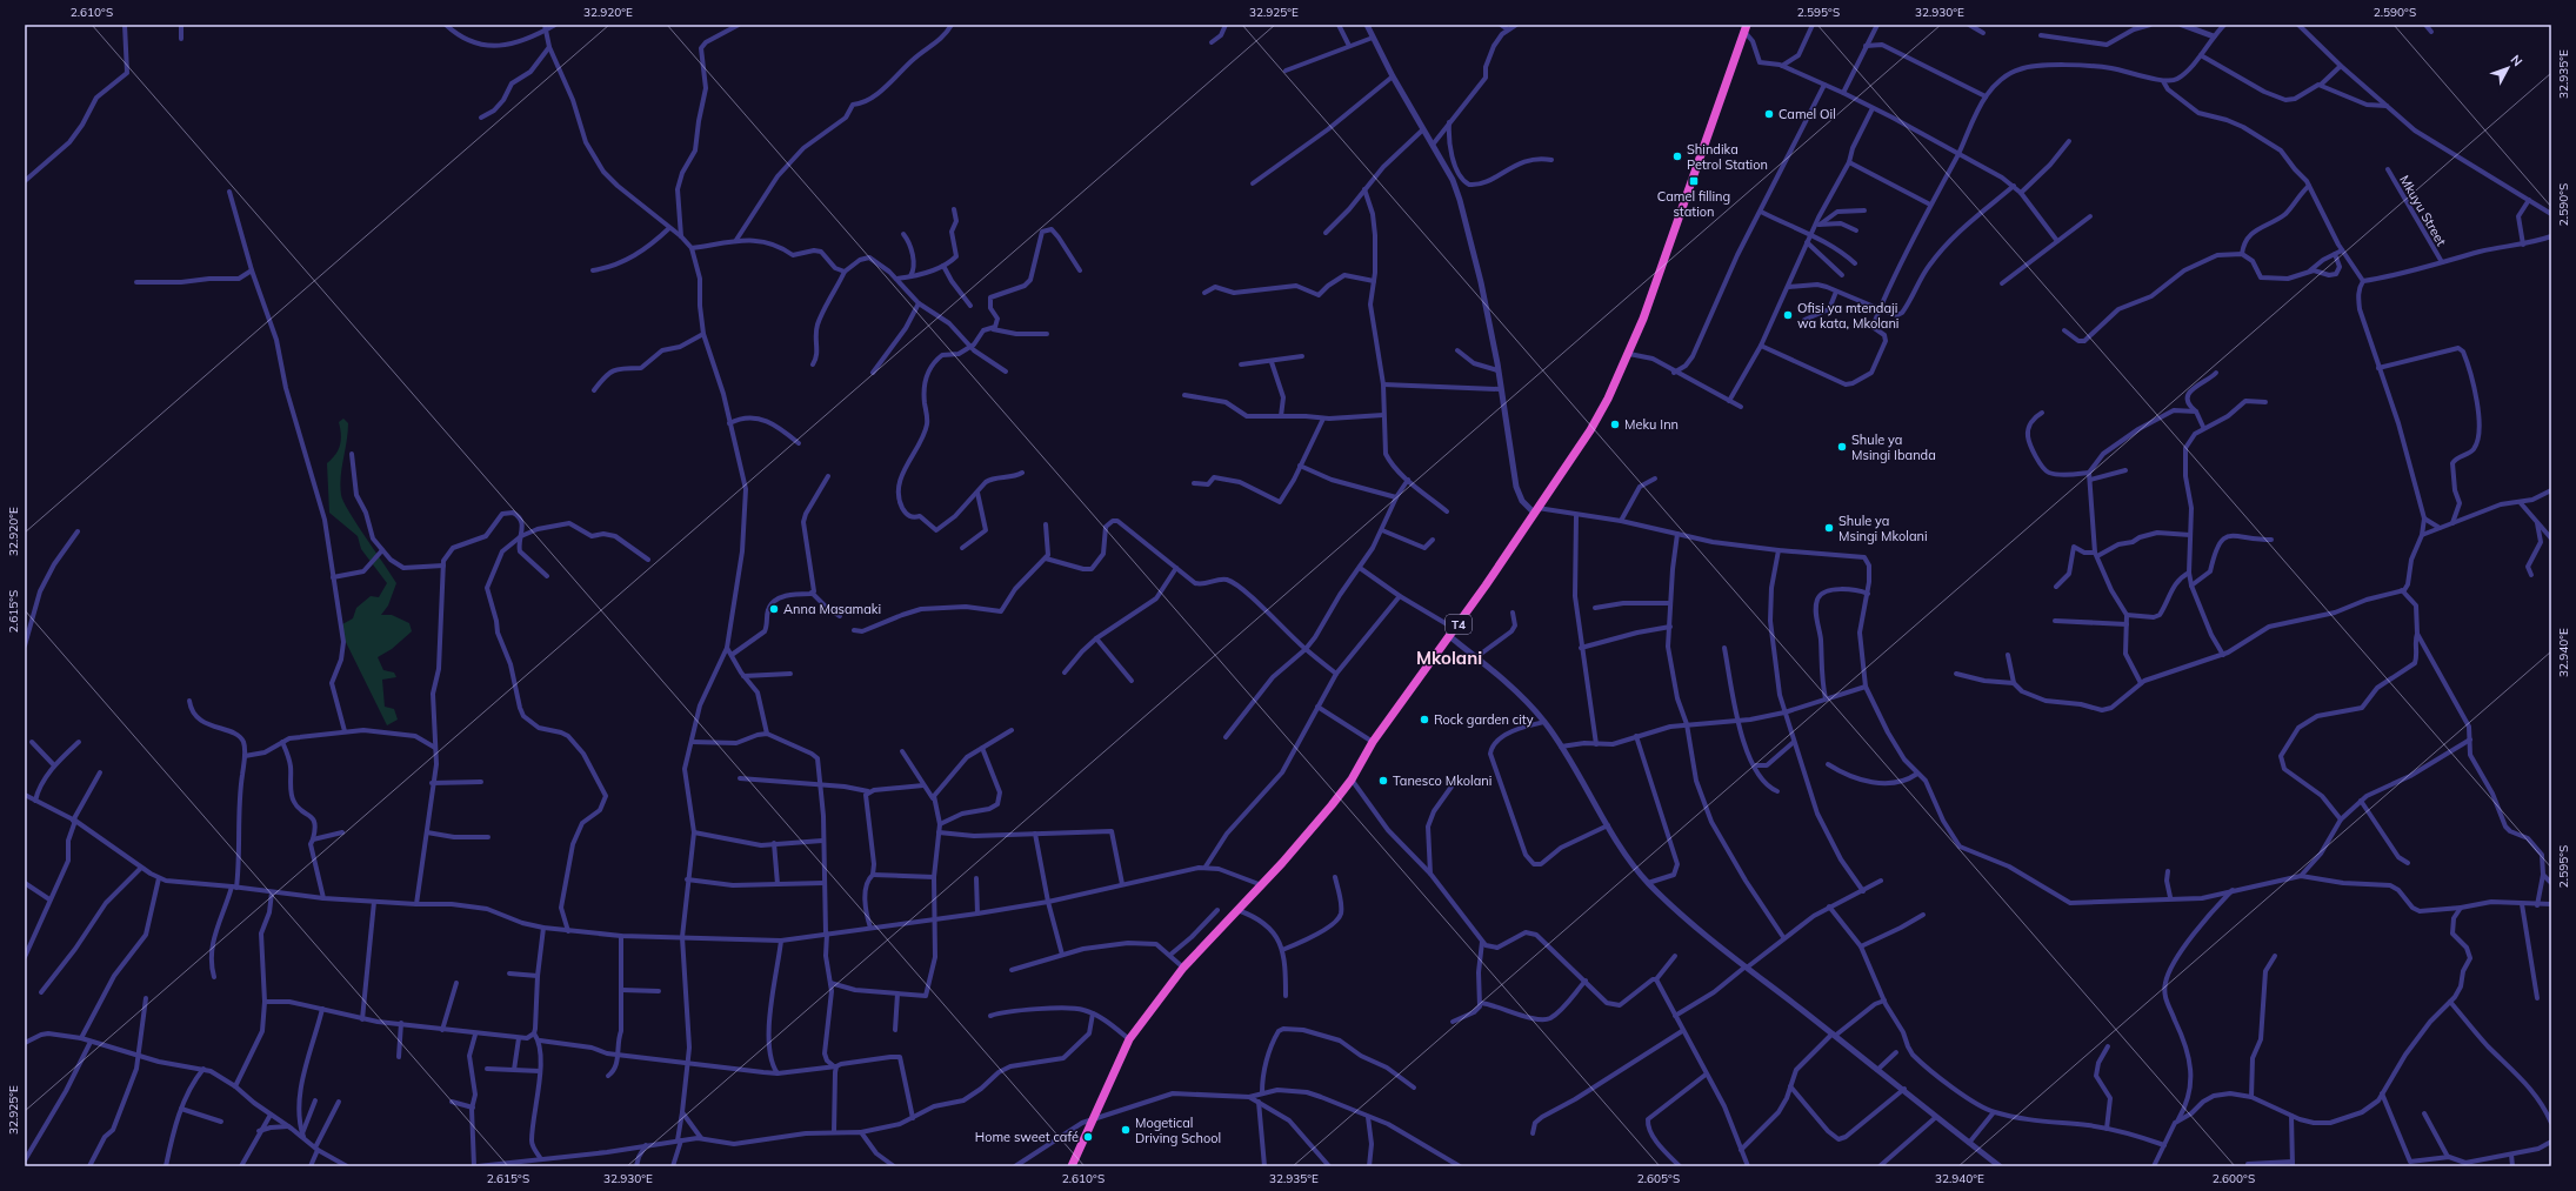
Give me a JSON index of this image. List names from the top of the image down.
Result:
{
  "streets": {
    "highway": ["T4"],
    "street": ["Mkuyu Street"]
  },
  "districts": ["Mkolani"],
  "places": {
    "other": [
      "Camel Oil",
      "Shindika Petrol Station",
      "Ofisi ya mtendaji wa kata, Mkolani",
      "Meku Inn",
      "Shule ya Msingi Ibanda",
      "Shule ya Msingi Mkolani",
      "Anna Masamaki",
      "Rock garden city",
      "Tanesco Mkolani",
      "Mogetical Driving School",
      "Home sweet café"
    ],
    "transit": ["Camel filling station"]
  },
  "north": "top right",
  "coordinates": [
    "2.610°S",
    "32.920°E",
    "32.925°E",
    "2.595°S",
    "32.930°E",
    "2.590°S",
    "32.935°E",
    "2.615°S",
    "32.940°E",
    "2.605°S",
    "2.600°S"
  ]
}
